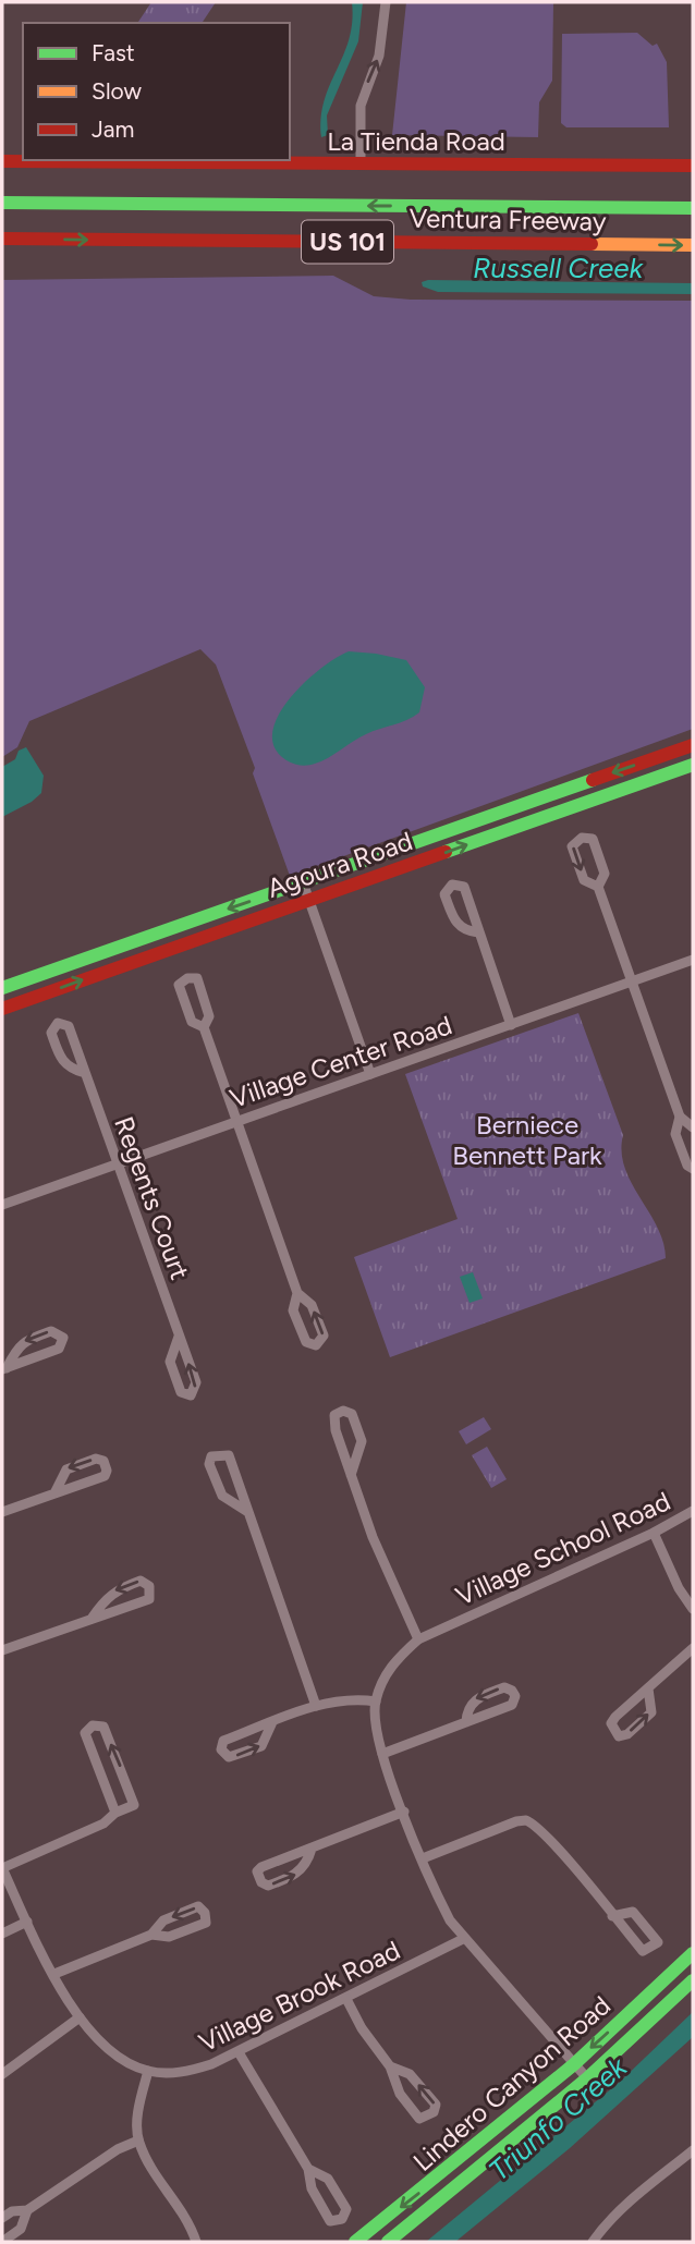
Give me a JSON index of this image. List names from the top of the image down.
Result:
{
  "streets": {
    "main road": [
      "La Tienda Road",
      "Ventura Freeway",
      "US 101",
      "Agoura Road",
      "Lindero Canyon Road"
    ],
    "street": [
      "Village Center Road",
      "Regents Court",
      "Village School Road",
      "Village Brook Road"
    ]
  },
  "crossings": [
    ["Village Center Road", "Regents Court"]
  ],
  "water": ["Russell Creek", "Triunfo Creek"],
  "parks": ["Berniece Bennett Park"],
  "legend": ["Fast", "Slow", "Jam"]
}
